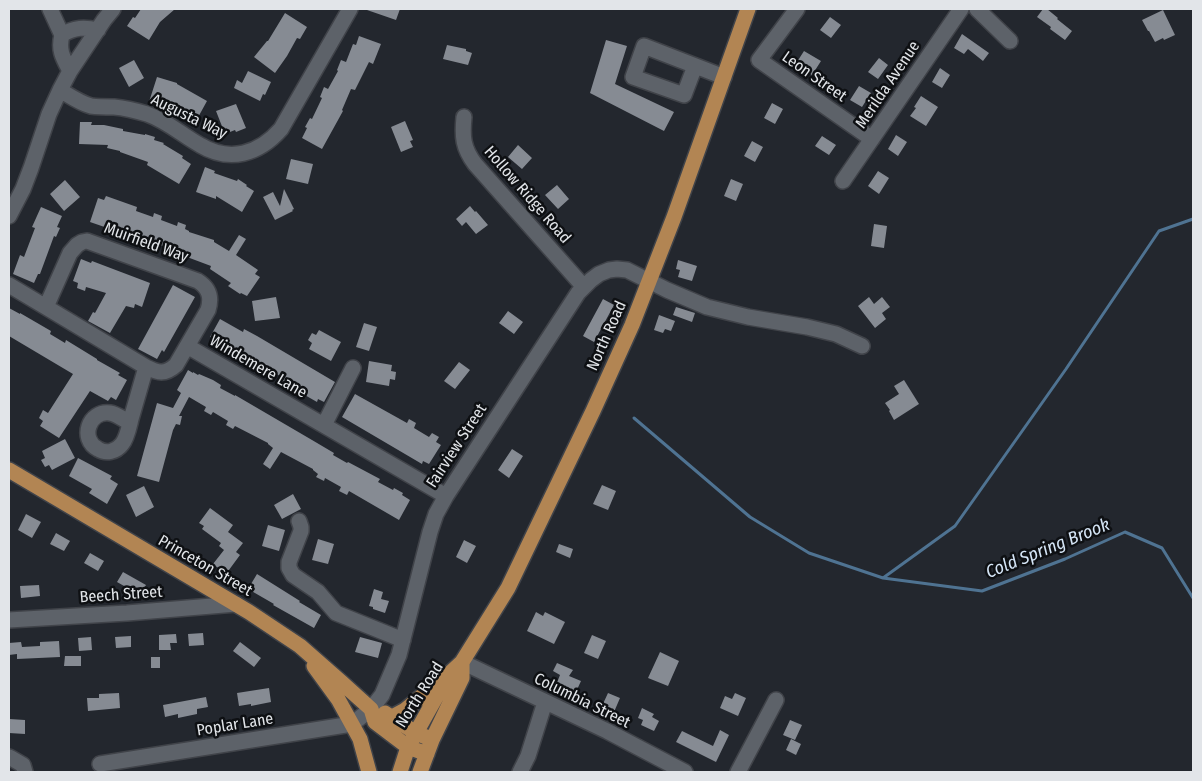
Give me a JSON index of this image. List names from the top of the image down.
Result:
{
  "streets": {
    "main road": ["North Road", "Princeton Street"],
    "street": [
      "Leon Street",
      "Merilda Avenue",
      "Augusta Way",
      "Hollow Ridge Road",
      "Muirfield Way",
      "Windemere Lane",
      "Fairview Street",
      "Beech Street",
      "Columbia Street",
      "Poplar Lane"
    ]
  },
  "crossings": [
    ["Leon Street", "Merilda Avenue"],
    ["Hollow Ridge Road", "Fairview Street"],
    ["Muirfield Way", "Windemere Lane"],
    ["North Road", "Fairview Street"],
    ["North Road", "Princeton Street"],
    ["North Road", "Columbia Street"],
    ["Windemere Lane", "Fairview Street"],
    ["Fairview Street", "Princeton Street"],
    ["Fairview Street", "Poplar Lane"],
    ["Princeton Street", "Beech Street"],
    ["Princeton Street", "Poplar Lane"]
  ],
  "water": ["Cold Spring Brook"]
}
